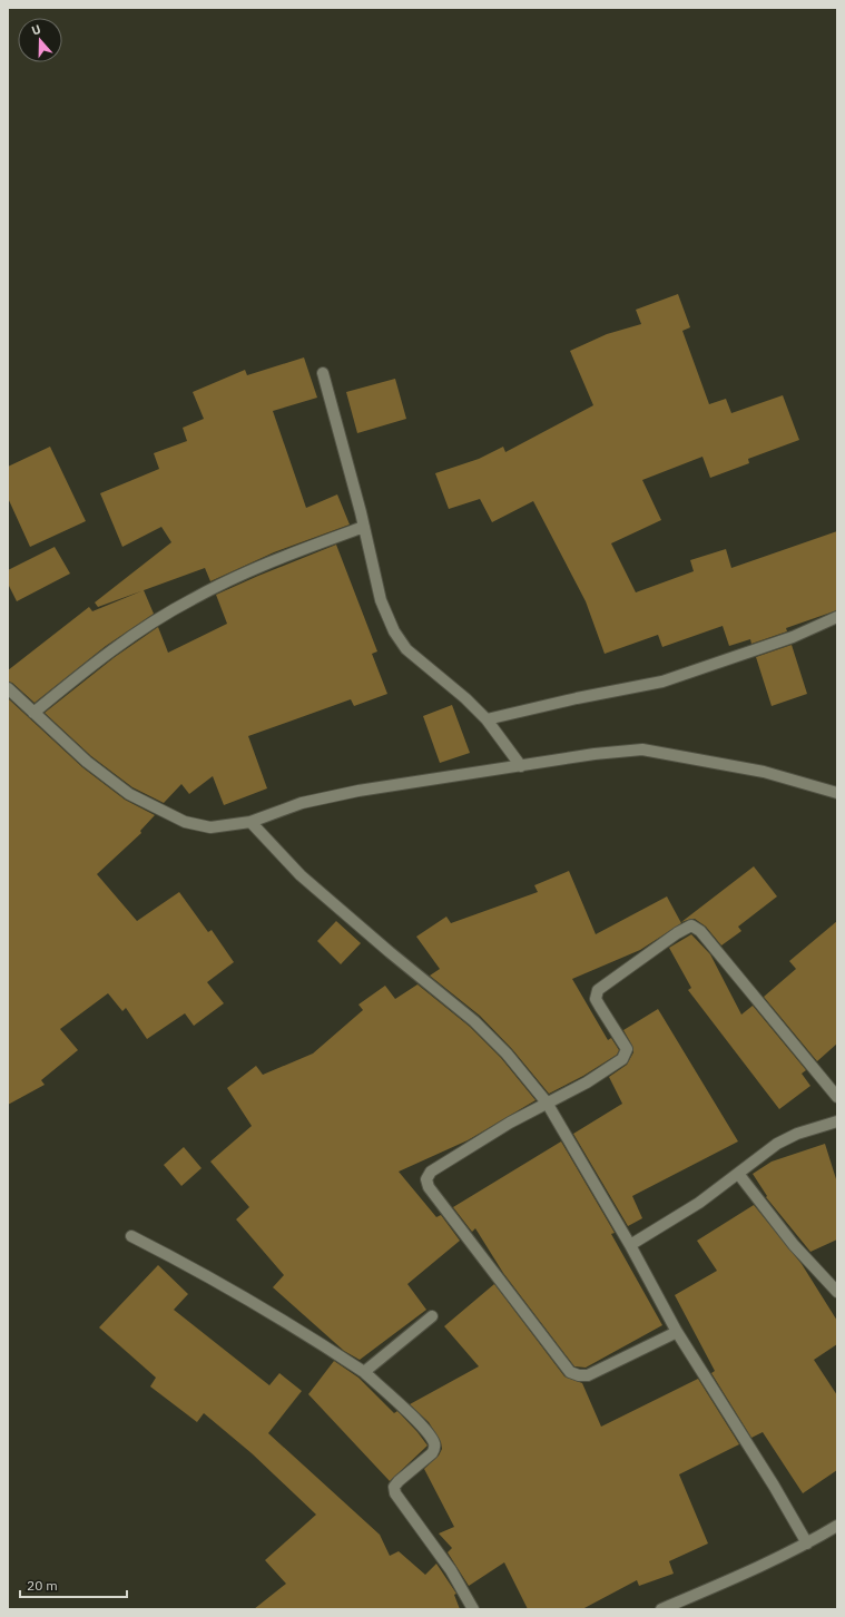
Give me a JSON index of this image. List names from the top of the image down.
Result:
{
  "scale_bar": "20 m",
  "north": "top"
}
